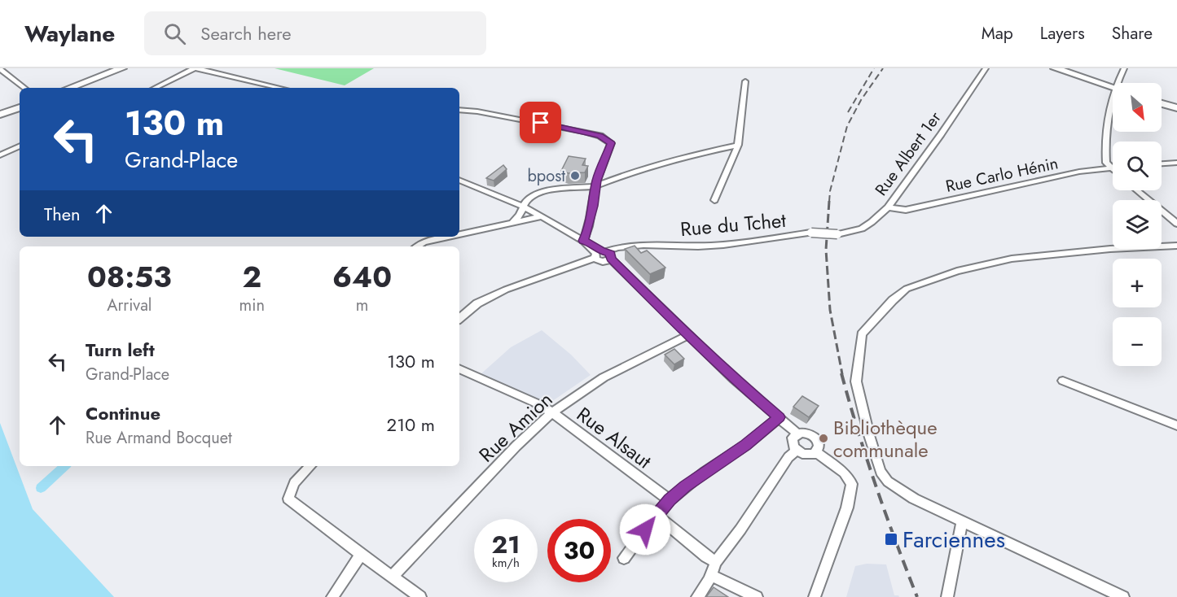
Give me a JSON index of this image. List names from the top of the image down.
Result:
{
  "streets": {
    "street": [
      "Rue Albert 1er",
      "Rue Carlo Hénin",
      "Rue du Tchet",
      "Rue Amion",
      "Rue Alsaut"
    ]
  },
  "crossings": [
    ["Rue Albert 1er", "Rue Carlo Hénin"],
    ["Rue Albert 1er", "Rue du Tchet"],
    ["Rue Amion", "Rue Alsaut"]
  ],
  "places": {
    "other": ["bpost", "Bibliothèque communale"],
    "transit": ["Farciennes"]
  },
  "north": "bottom right",
  "page": {
    "header": "Waylane",
    "search": "Search here",
    "nav": ["Map", "Layers", "Share"],
    "map_buttons": ["+", "−"],
    "turn": ["130 m", "Grand-Place"],
    "then": "Then",
    "eta": [
      "08:53",
      "Arrival",
      "2",
      "min",
      "640",
      "m"
    ],
    "list": [
      {
        "name": "Turn left",
        "note": "Grand-Place",
        "value": "130 m"
      },
      {
        "name": "Continue",
        "note": "Rue Armand Bocquet",
        "value": "210 m"
      }
    ],
    "speed": "21 km/h",
    "limit": "30"
  }
}
